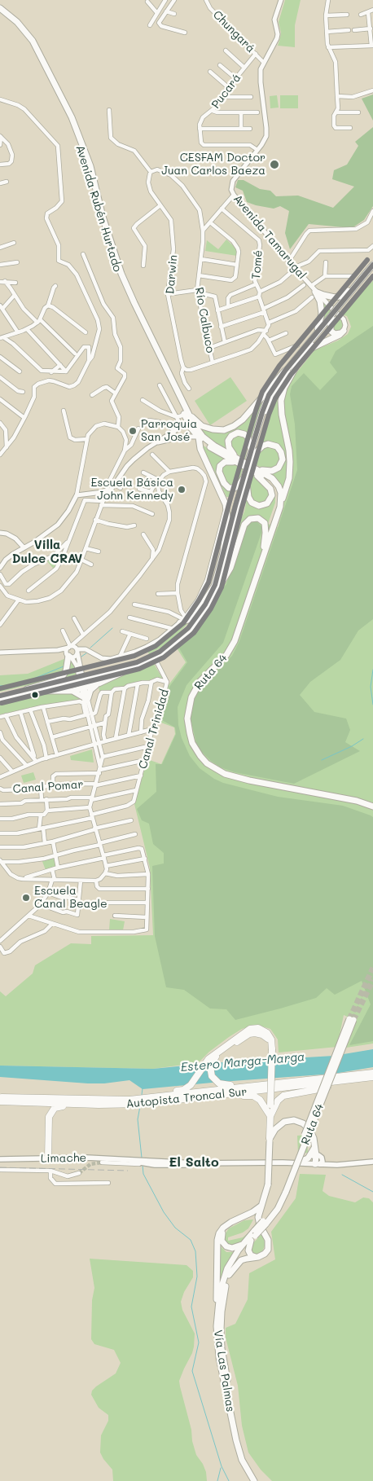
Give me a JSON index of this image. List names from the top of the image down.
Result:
{
  "streets": {
    "highway": ["Autopista Troncal Sur"],
    "main road": [
      "Avenida Rubén Hurtado",
      "Ruta 64",
      "Limache",
      "Vía Las Palmas"
    ],
    "street": [
      "Chungará",
      "Pucará",
      "Avenida Tamarugal",
      "Tomé",
      "Darwin",
      "Río Calbuco",
      "Canal Trinidad",
      "Canal Pomar"
    ]
  },
  "crossings": [
    ["Chungará", "Pucará"],
    ["Chungará", "Avenida Tamarugal"],
    ["Avenida Rubén Hurtado", "Ruta 64"],
    ["Darwin", "Río Calbuco"],
    ["Ruta 64", "Vía Las Palmas"],
    ["Canal Trinidad", "Canal Pomar"]
  ],
  "districts": ["Villa Dulce CRAV", "El Salto"],
  "water": ["Estero Marga-Marga"],
  "places": [
    "CESFAM Doctor Juan Carlos Baeza",
    "Parroquia San José",
    "Escuela Básica John Kennedy",
    "Escuela Canal Beagle"
  ]
}
